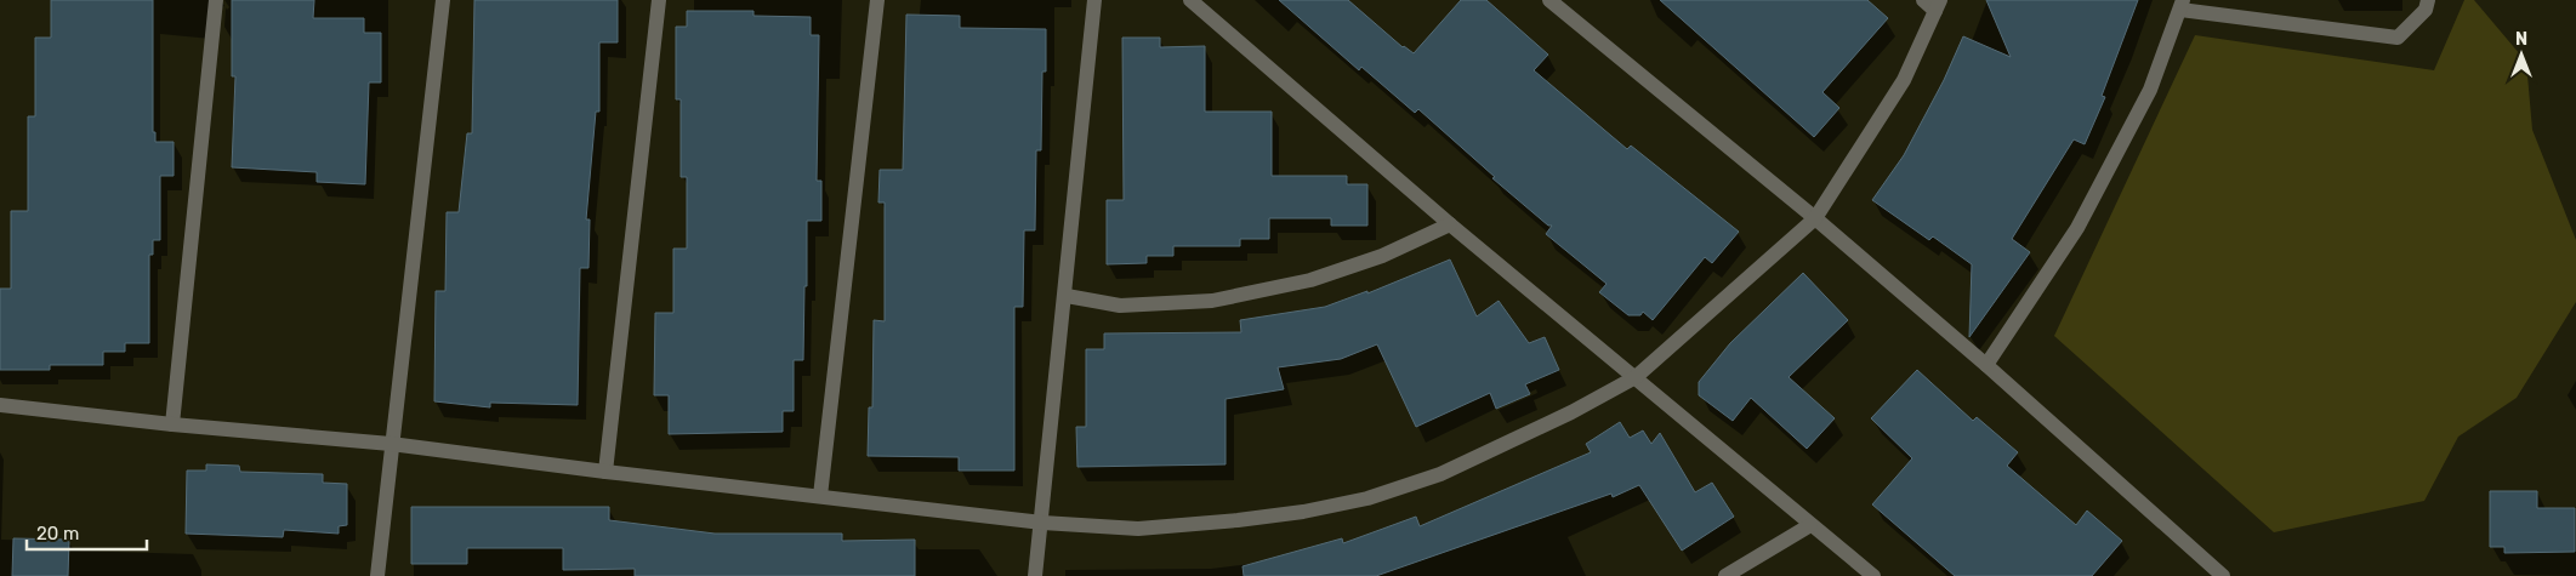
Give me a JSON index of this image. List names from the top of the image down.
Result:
{
  "scale_bar": "20 m",
  "north": "top"
}
